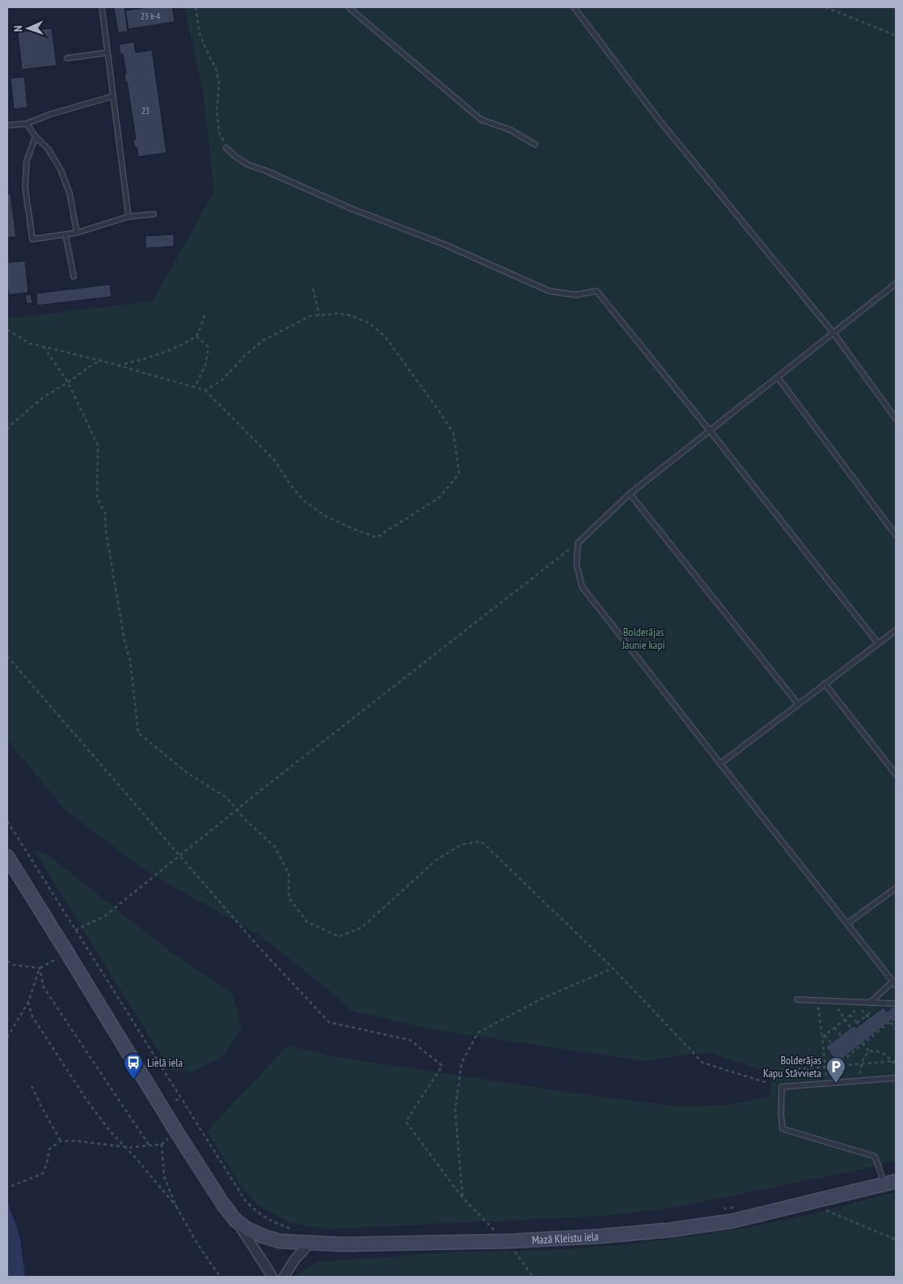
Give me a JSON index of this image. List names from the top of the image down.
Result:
{
  "streets": {
    "main road": ["Mazā Kleistu iela"]
  },
  "parks": ["Bolderājas Jaunie kapi"],
  "places": {
    "bus stop": ["Lielā iela"],
    "parking": ["Bolderājas Kapu Stāvvieta"]
  },
  "house_numbers": ["23 k-4", "23"],
  "north": "left"
}
